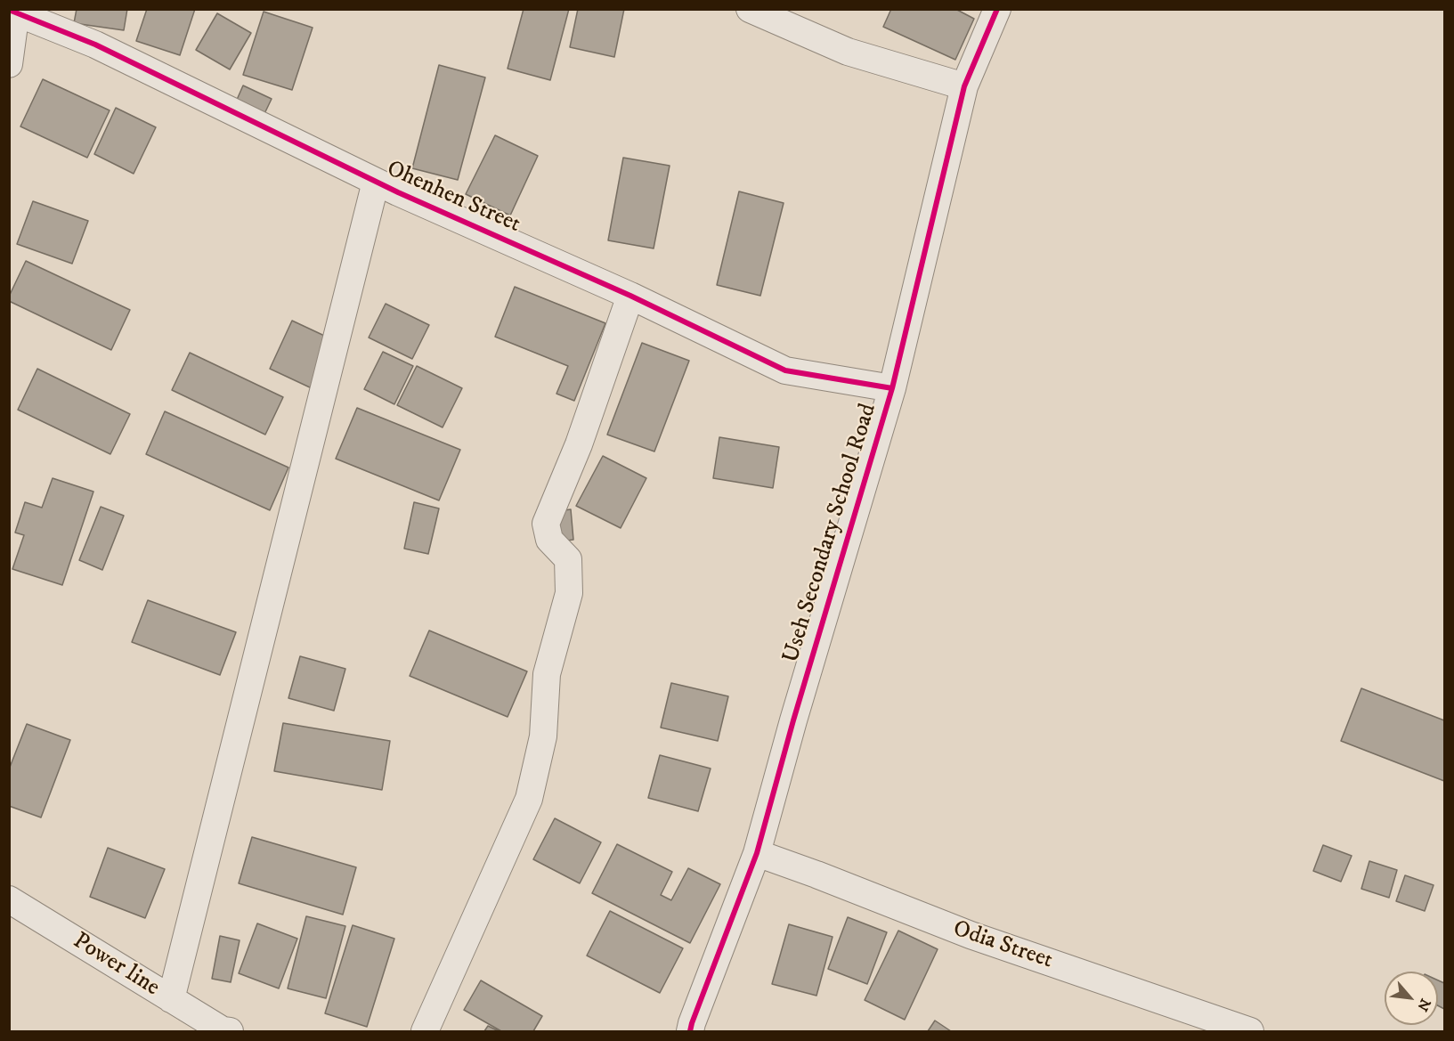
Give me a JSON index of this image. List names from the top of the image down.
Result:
{
  "streets": {
    "street": [
      "Ohenhen Street",
      "Useh Secondary School Road",
      "Odia Street",
      "Power line"
    ]
  },
  "crossings": [
    ["Ohenhen Street", "Useh Secondary School Road"],
    ["Useh Secondary School Road", "Odia Street"]
  ],
  "north": "bottom right"
}
